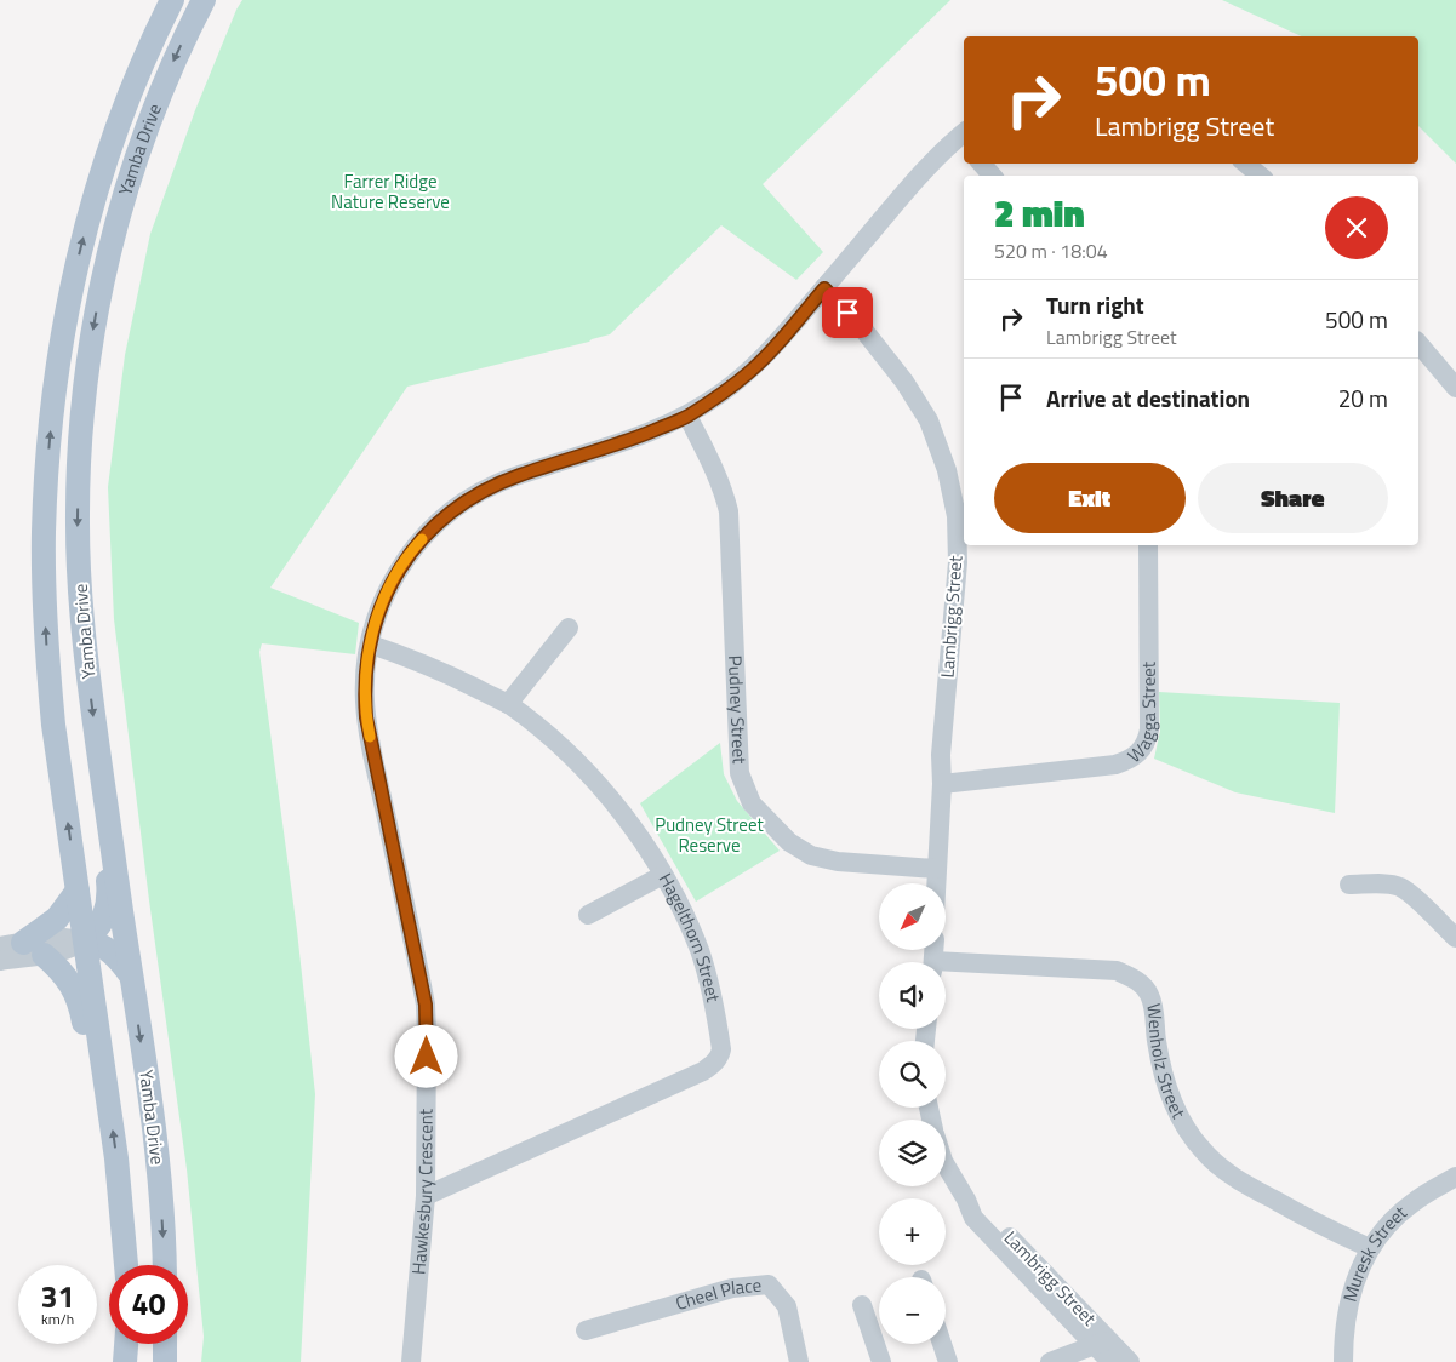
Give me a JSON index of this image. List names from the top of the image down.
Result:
{
  "streets": {
    "main road": ["Yamba Drive"],
    "street": [
      "Lambrigg Street",
      "Wagga Street",
      "Pudney Street",
      "Hagelthorn Street",
      "Wenholz Street",
      "Hawkesbury Crescent",
      "Muresk Street",
      "Cheel Place"
    ]
  },
  "crossings": [
    ["Lambrigg Street", "Wagga Street"],
    ["Lambrigg Street", "Pudney Street"],
    ["Lambrigg Street", "Hawkesbury Crescent"],
    ["Pudney Street", "Hawkesbury Crescent"],
    ["Hagelthorn Street", "Hawkesbury Crescent"],
    ["Wenholz Street", "Muresk Street"]
  ],
  "parks": ["Farrer Ridge Nature Reserve", "Pudney Street Reserve"],
  "north": "bottom left",
  "page": {
    "turn": ["500 m", "Lambrigg Street"],
    "heading": ["2 min", "520 m · 18:04"],
    "list": [
      {
        "name": "Turn right",
        "note": "Lambrigg Street",
        "value": "500 m"
      },
      {
        "name": "Arrive at destination",
        "value": "20 m"
      }
    ],
    "buttons": ["Exit", "Share"],
    "map_buttons": ["+", "−"],
    "speed": "31 km/h",
    "limit": "40"
  }
}
